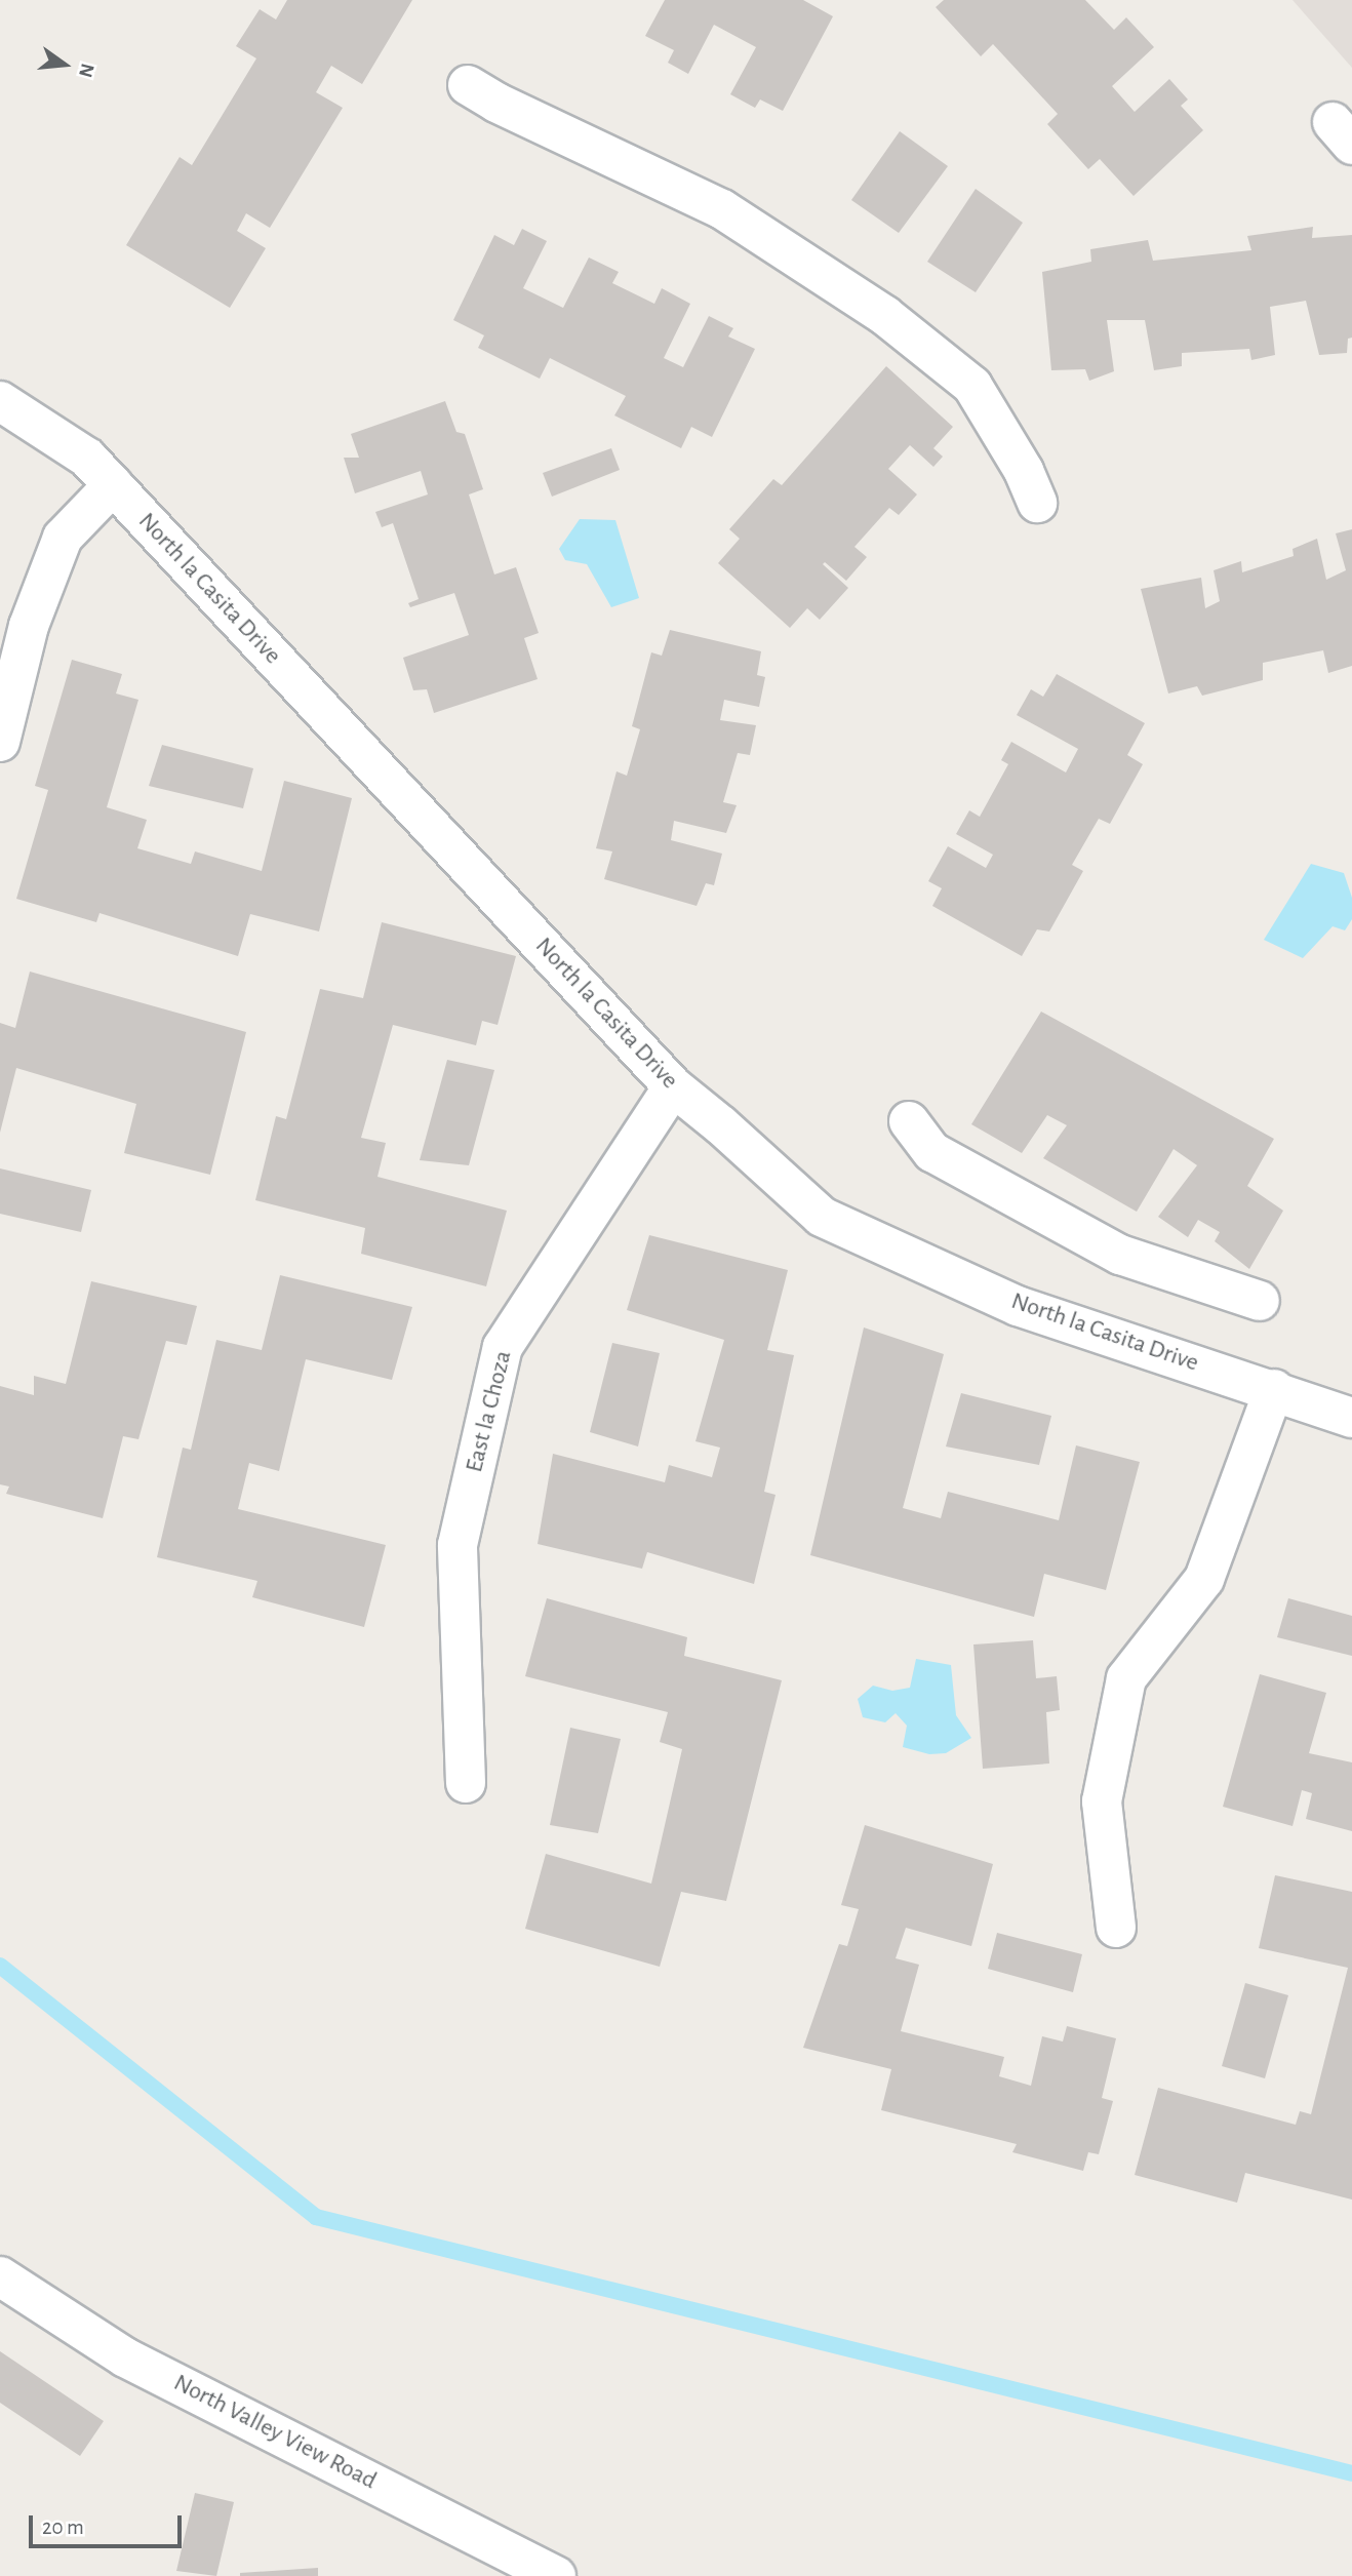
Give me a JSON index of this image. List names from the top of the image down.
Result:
{
  "streets": {
    "street": ["North la Casita Drive", "East la Choza", "North Valley View Road"]
  },
  "crossings": [
    ["North la Casita Drive", "East la Choza"]
  ],
  "scale_bar": "20 m",
  "north": "right"
}
